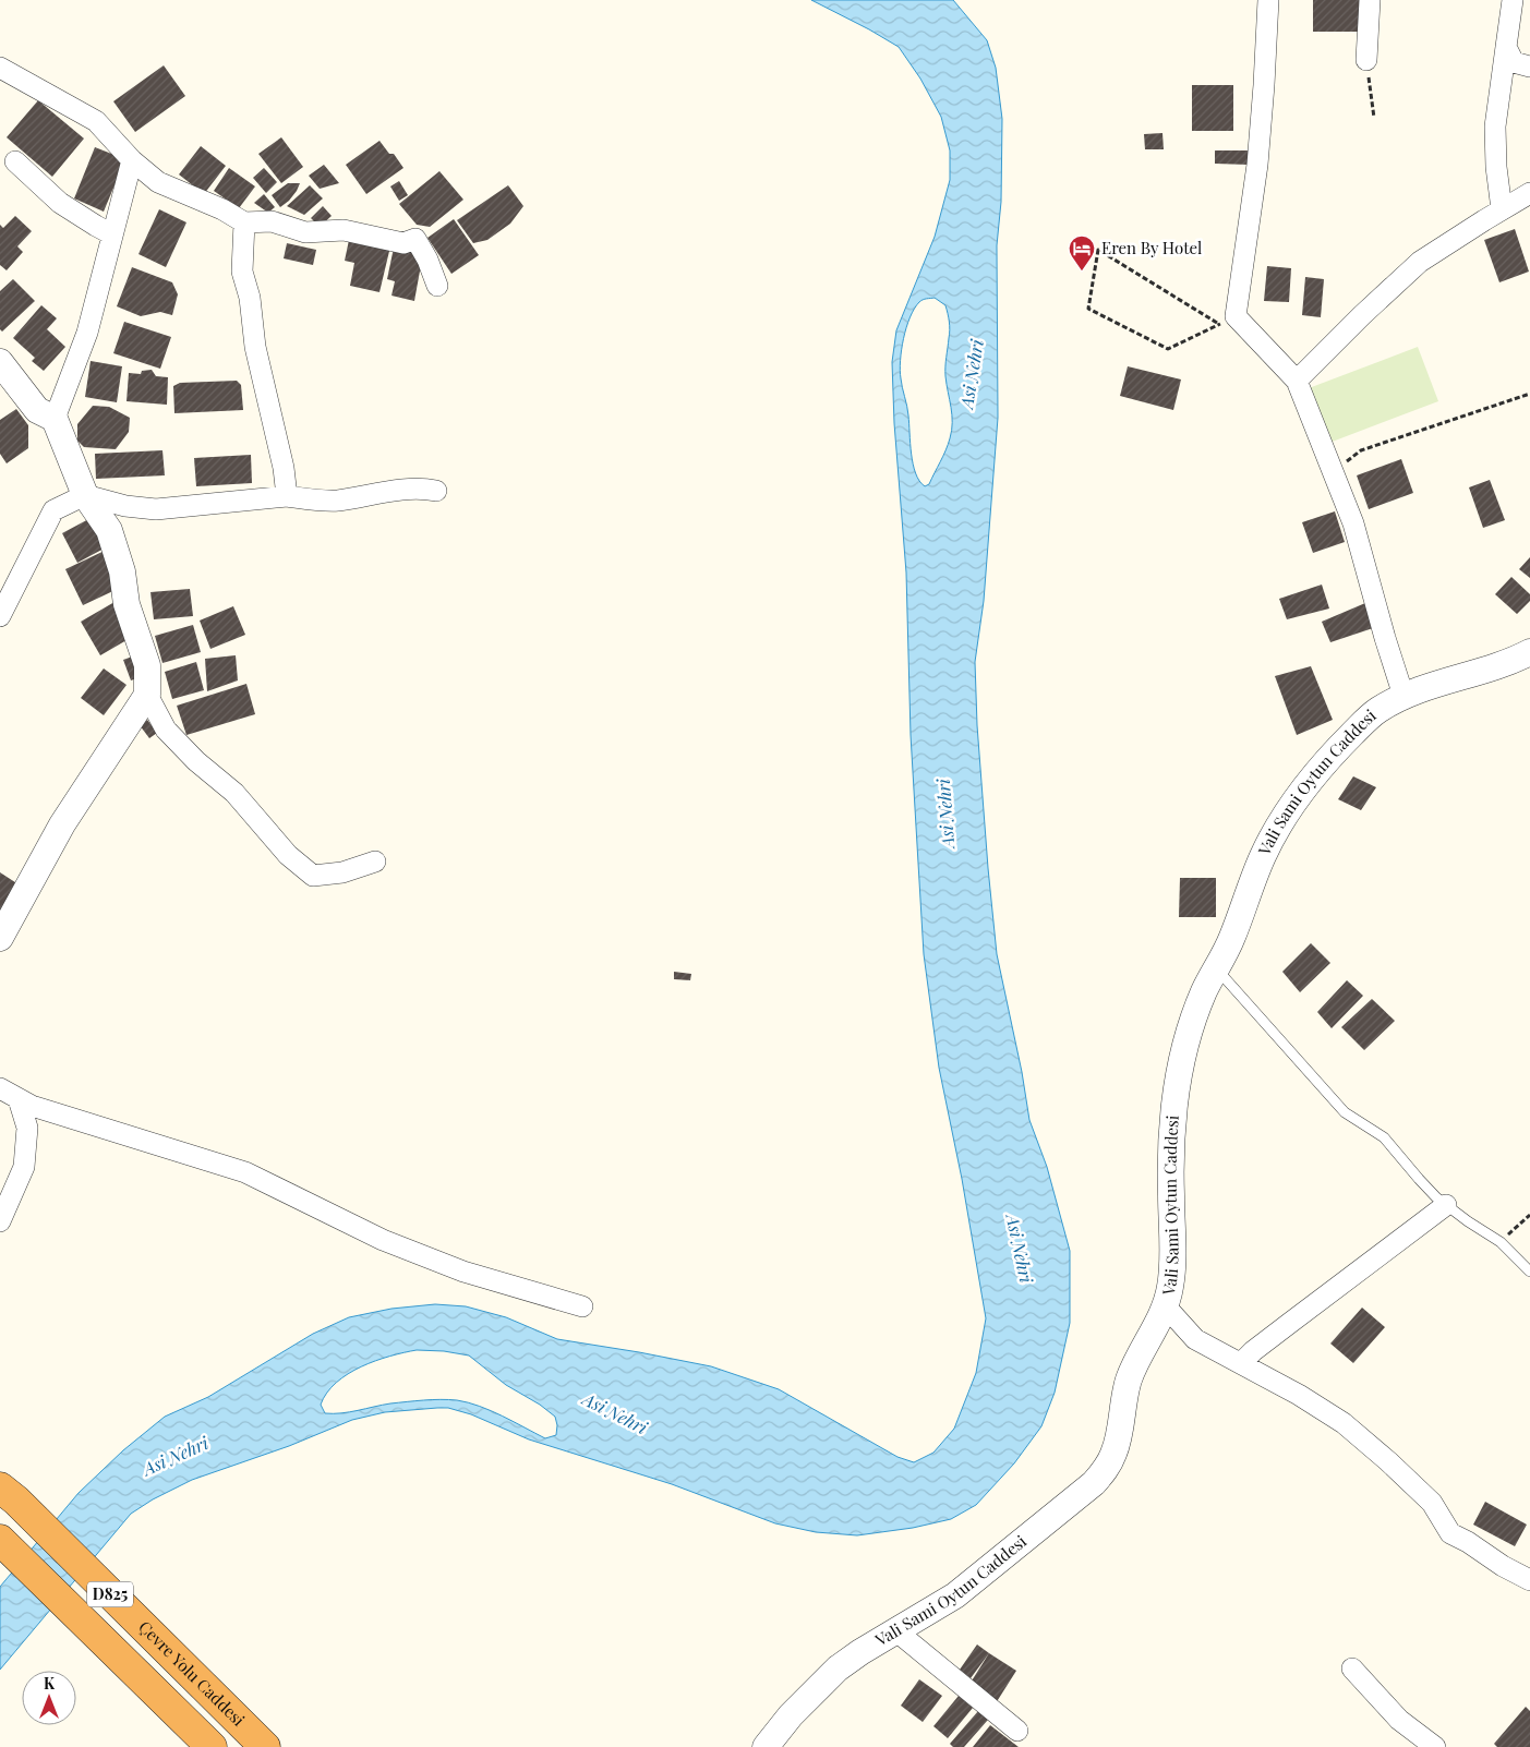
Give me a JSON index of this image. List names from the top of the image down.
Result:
{
  "streets": {
    "highway": ["D825", "Çevre Yolu Caddesi"],
    "street": ["Vali Sami Oytun Caddesi"]
  },
  "water": ["Asi Nehri"],
  "places": {
    "hotel": ["Eren By Hotel"]
  },
  "north": "top"
}
